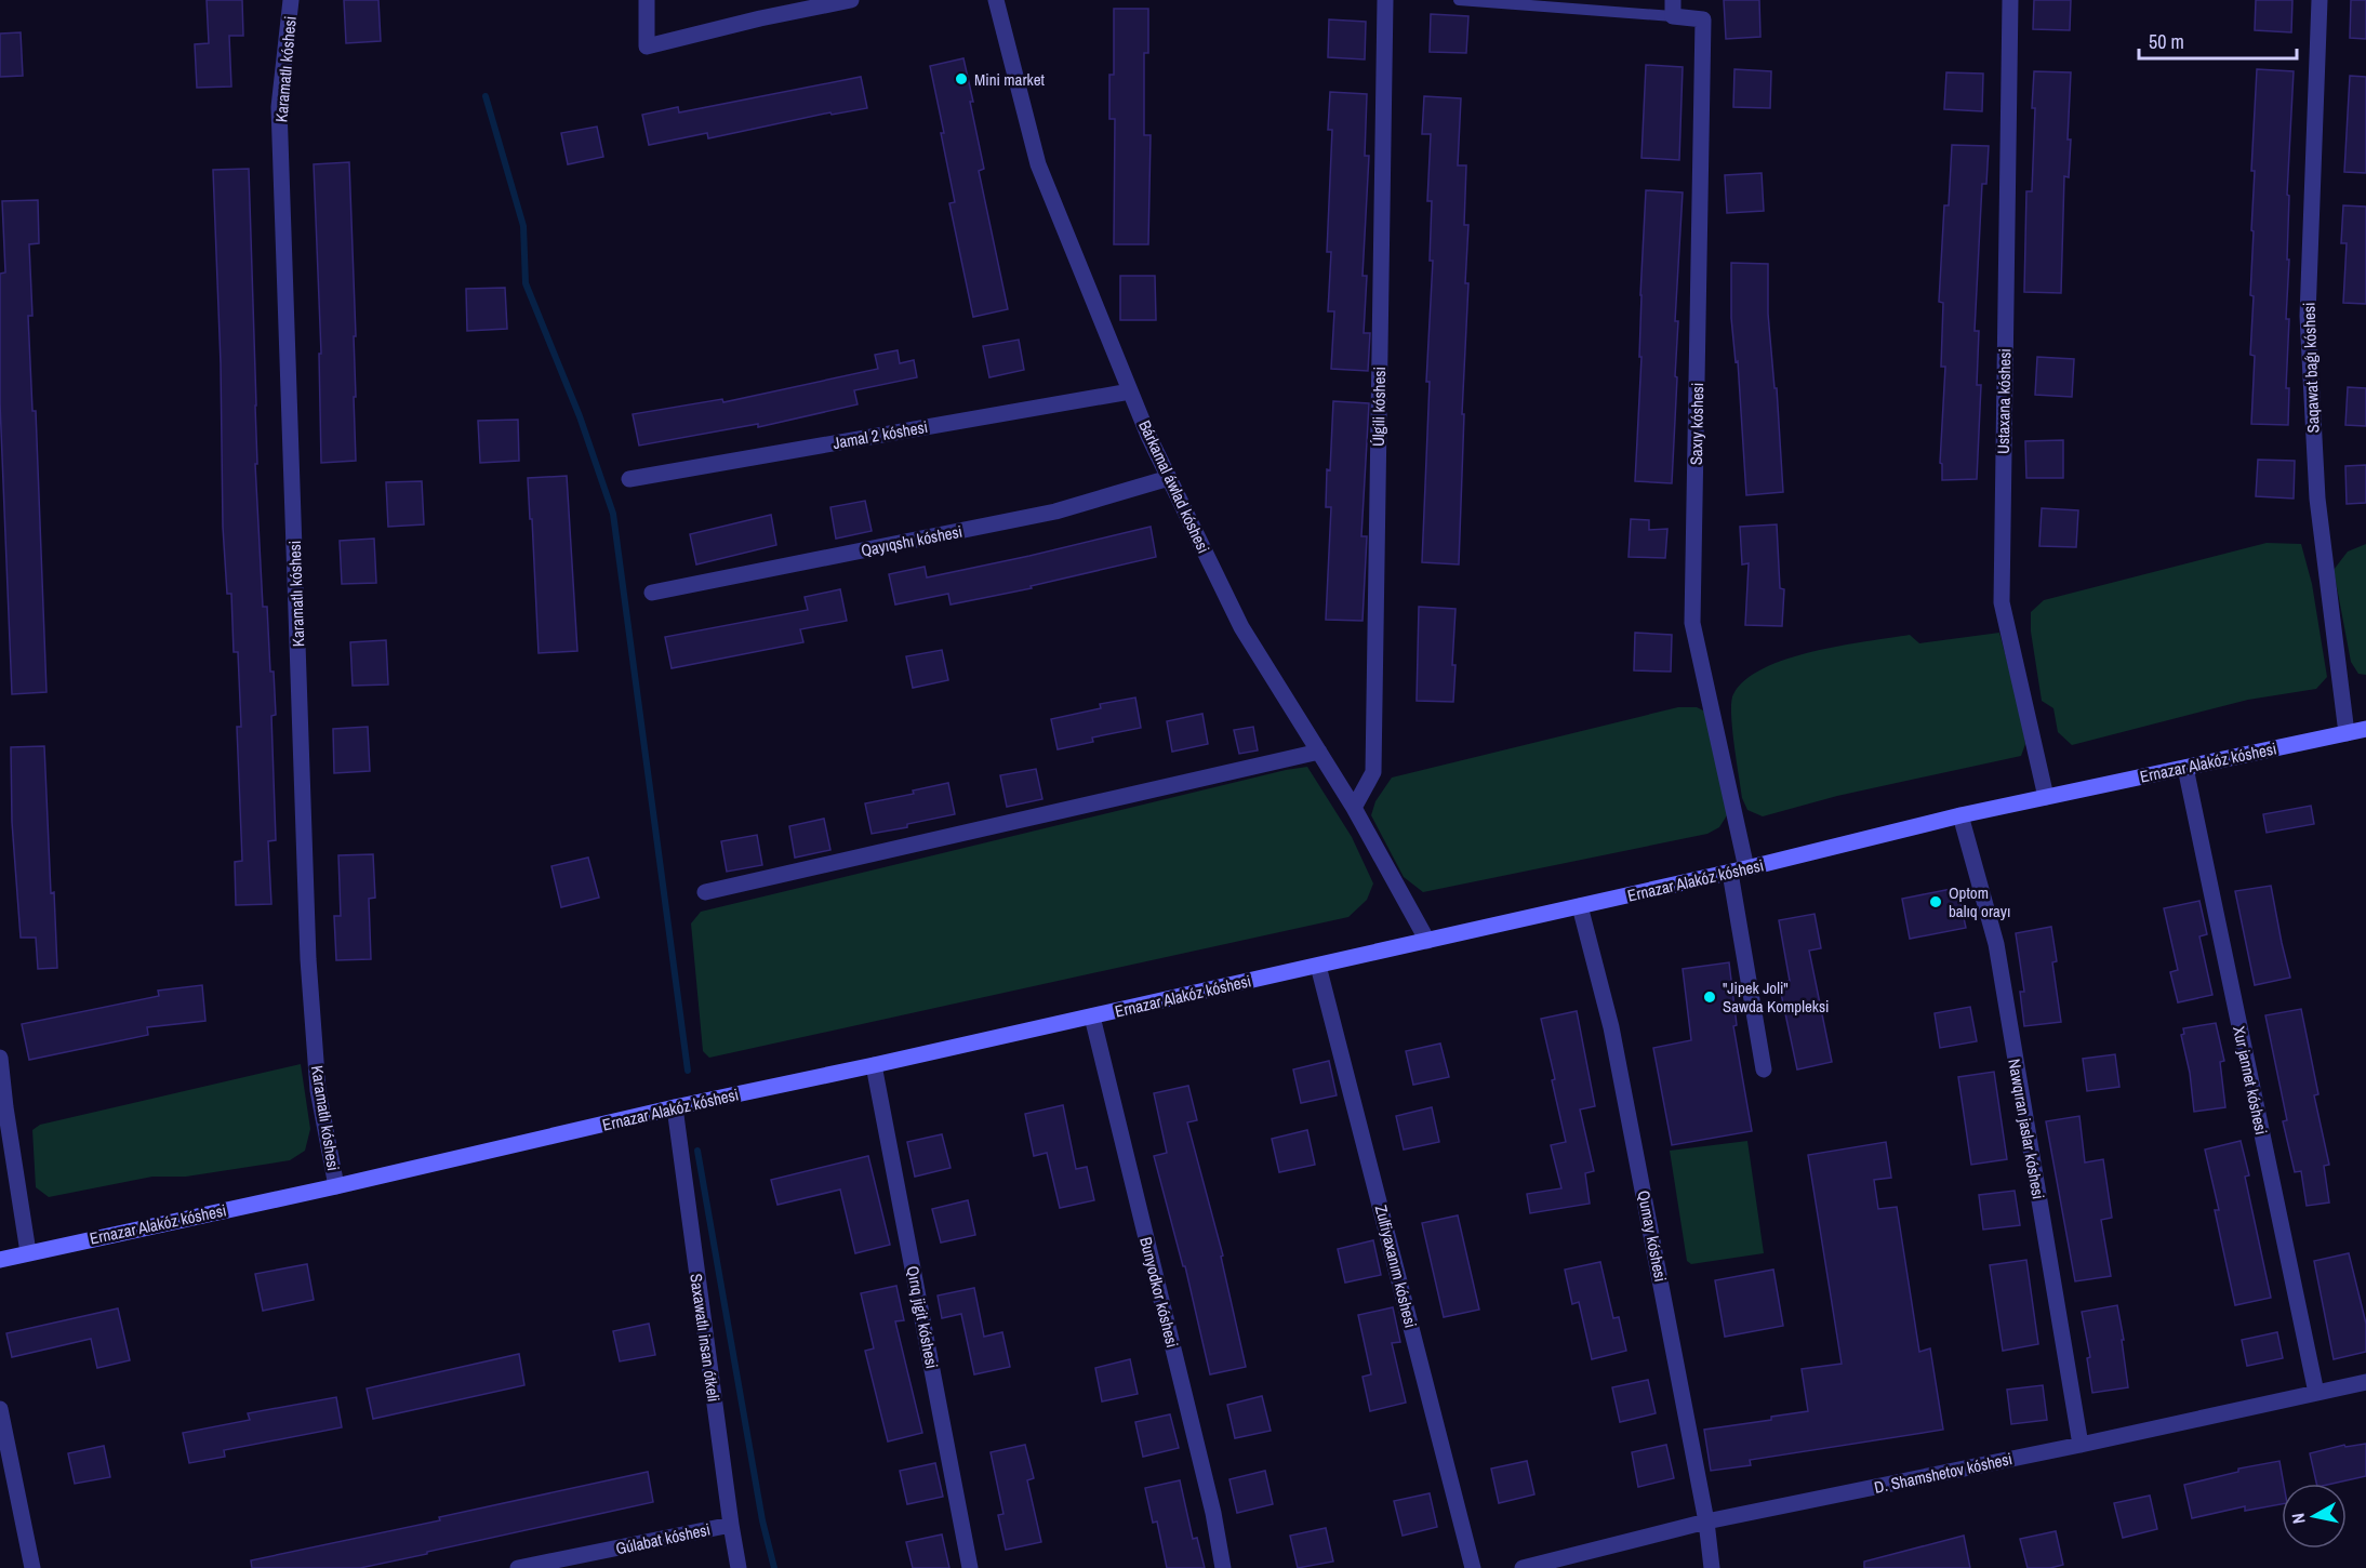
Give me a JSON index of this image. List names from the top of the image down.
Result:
{
  "streets": {
    "main road": ["Ernazar Alakóz kóshesi"],
    "street": [
      "Karamatlı kóshesi",
      "Saqawat baǵı kóshesi",
      "Ustaxana kóshesi",
      "Úlgili kóshesi",
      "Saxıy kóshesi",
      "Jamal 2 kóshesi",
      "Bárkamal áwlad kóshesi",
      "Qayıqshı kóshesi",
      "Xur jannet kóshesi",
      "Nawqıran jaslar kóshesi",
      "Qumay kóshesi",
      "Zulfiyaxanım kóshesi",
      "Bunyodkor kóshesi",
      "Qırıq jigit kóshesi",
      "Saxawatlı insan ótkeli",
      "D. Shamshetov kóshesi",
      "Gúlabat kóshesi"
    ]
  },
  "crossings": [
    ["Karamatlı kóshesi", "Ernazar Alakóz kóshesi"],
    ["Saqawat baǵı kóshesi", "Ernazar Alakóz kóshesi"],
    ["Ustaxana kóshesi", "Ernazar Alakóz kóshesi"],
    ["Úlgili kóshesi", "Bárkamal áwlad kóshesi"],
    ["Saxıy kóshesi", "Ernazar Alakóz kóshesi"],
    ["Jamal 2 kóshesi", "Bárkamal áwlad kóshesi"],
    ["Bárkamal áwlad kóshesi", "Qayıqshı kóshesi"],
    ["Bárkamal áwlad kóshesi", "Ernazar Alakóz kóshesi"],
    ["Ernazar Alakóz kóshesi", "Xur jannet kóshesi"],
    ["Ernazar Alakóz kóshesi", "Nawqıran jaslar kóshesi"],
    ["Ernazar Alakóz kóshesi", "Qumay kóshesi"],
    ["Ernazar Alakóz kóshesi", "Zulfiyaxanım kóshesi"],
    ["Ernazar Alakóz kóshesi", "Bunyodkor kóshesi"],
    ["Ernazar Alakóz kóshesi", "Qırıq jigit kóshesi"],
    ["Ernazar Alakóz kóshesi", "Saxawatlı insan ótkeli"],
    ["Xur jannet kóshesi", "D. Shamshetov kóshesi"],
    ["Nawqıran jaslar kóshesi", "D. Shamshetov kóshesi"],
    ["Qumay kóshesi", "D. Shamshetov kóshesi"],
    ["Saxawatlı insan ótkeli", "Gúlabat kóshesi"]
  ],
  "places": ["Mini market", "Optom balıq orayı", "\"Jipek Joli\" Sawda Kompleksi"],
  "scale_bar": "50 m",
  "north": "left"
}
